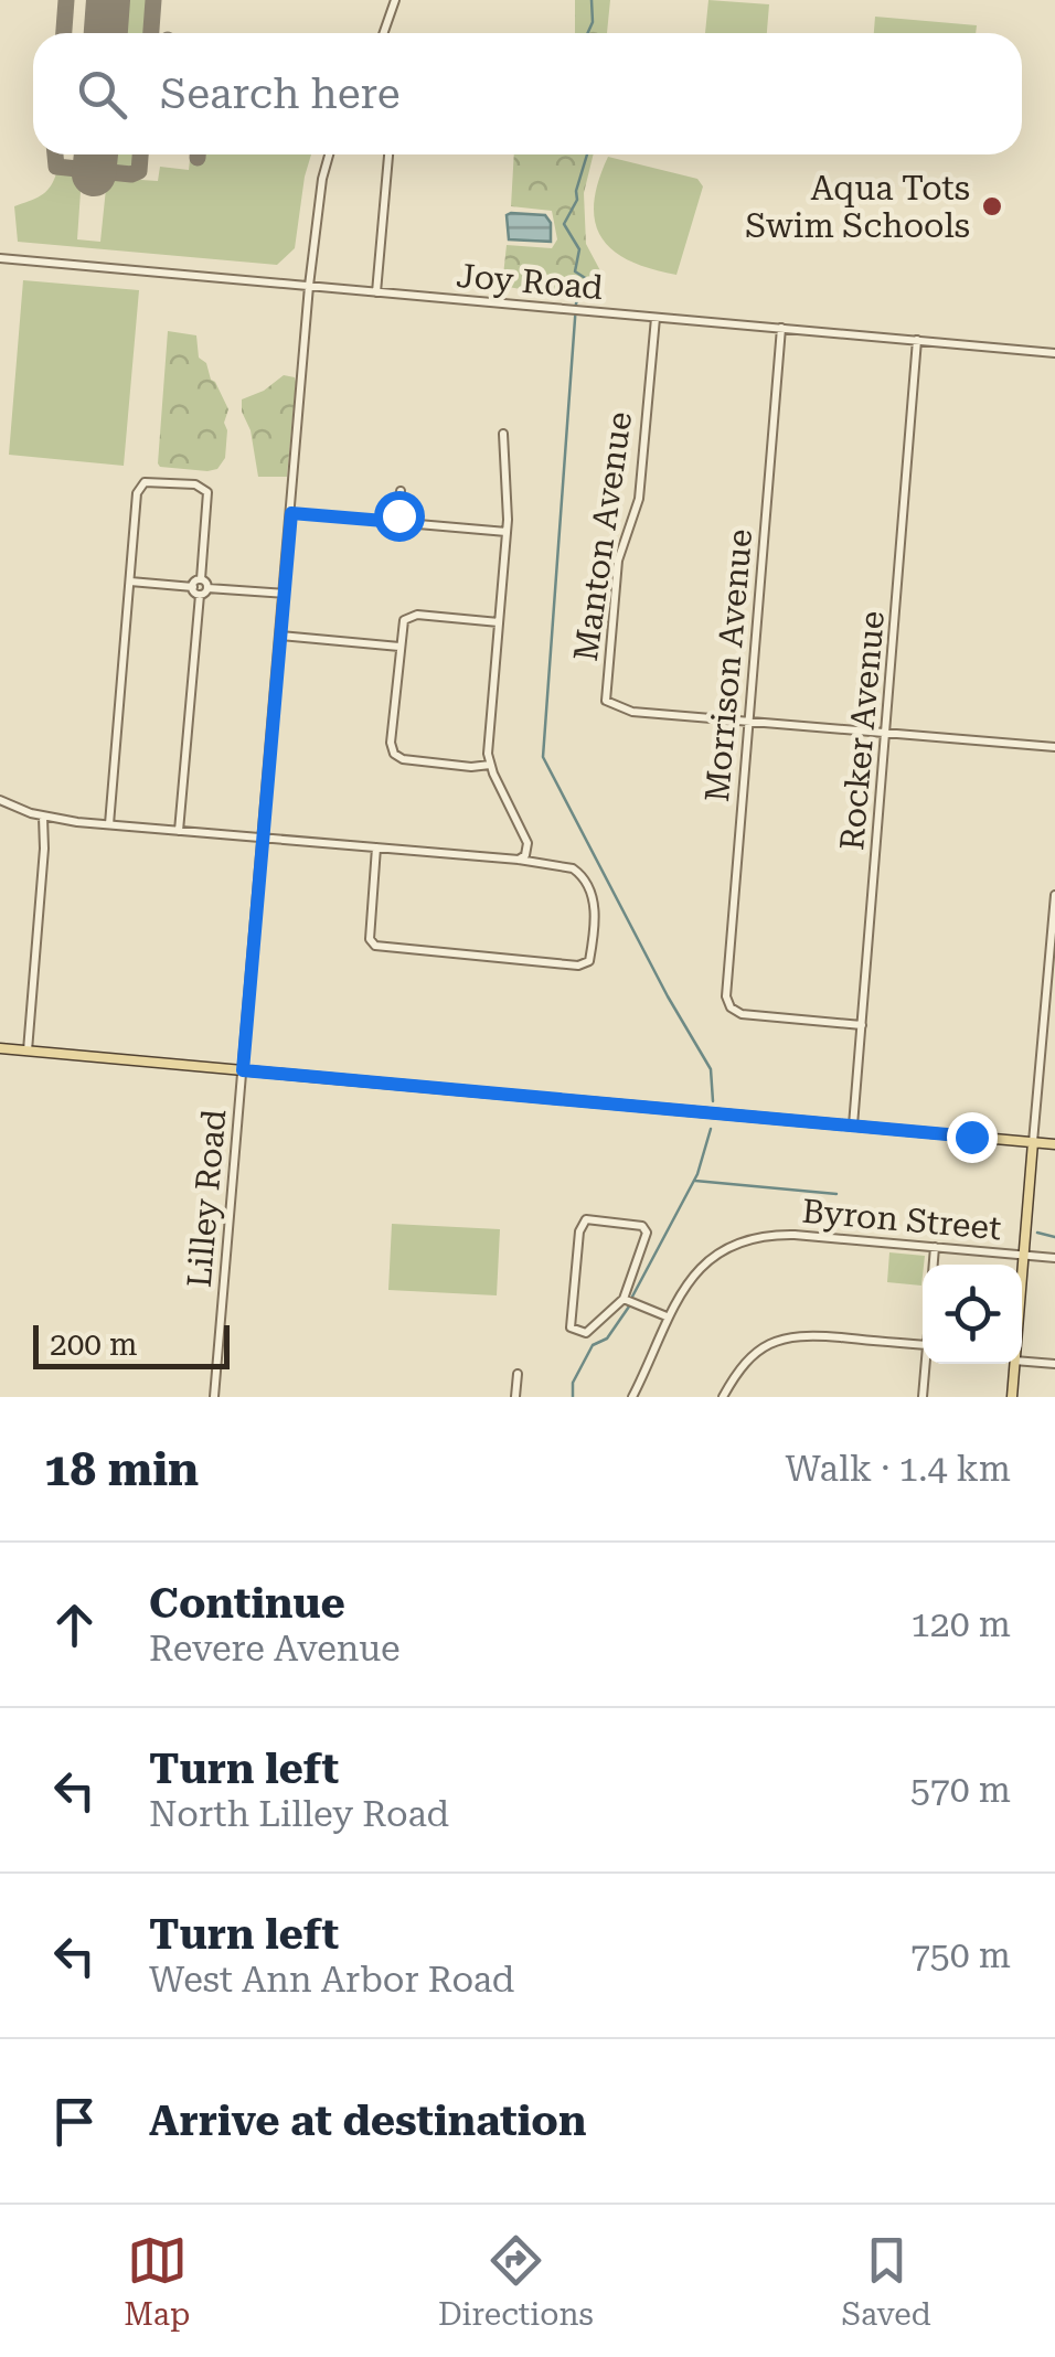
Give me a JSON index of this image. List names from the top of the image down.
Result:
{
  "streets": {
    "street": [
      "Joy Road",
      "Manton Avenue",
      "Morrison Avenue",
      "Rocker Avenue",
      "Lilley Road",
      "Byron Street"
    ]
  },
  "crossings": [
    ["Joy Road", "Manton Avenue"],
    ["Joy Road", "Morrison Avenue"],
    ["Joy Road", "Rocker Avenue"],
    ["Joy Road", "Lilley Road"],
    ["Manton Avenue", "Morrison Avenue"],
    ["Morrison Avenue", "Rocker Avenue"]
  ],
  "places": ["Aqua Tots Swim Schools"],
  "scale_bar": "200 m",
  "page": {
    "search": "Search here",
    "scale": "200 m",
    "heading": ["18 min", "Walk · 1.4 km"],
    "list": [
      ["Continue", "Revere Avenue", "120 m"],
      ["Turn left", "North Lilley Road", "570 m"],
      ["Turn left", "West Ann Arbor Road", "750 m"],
      "Arrive at destination"
    ],
    "nav": ["Map", "Directions", "Saved"]
  }
}
